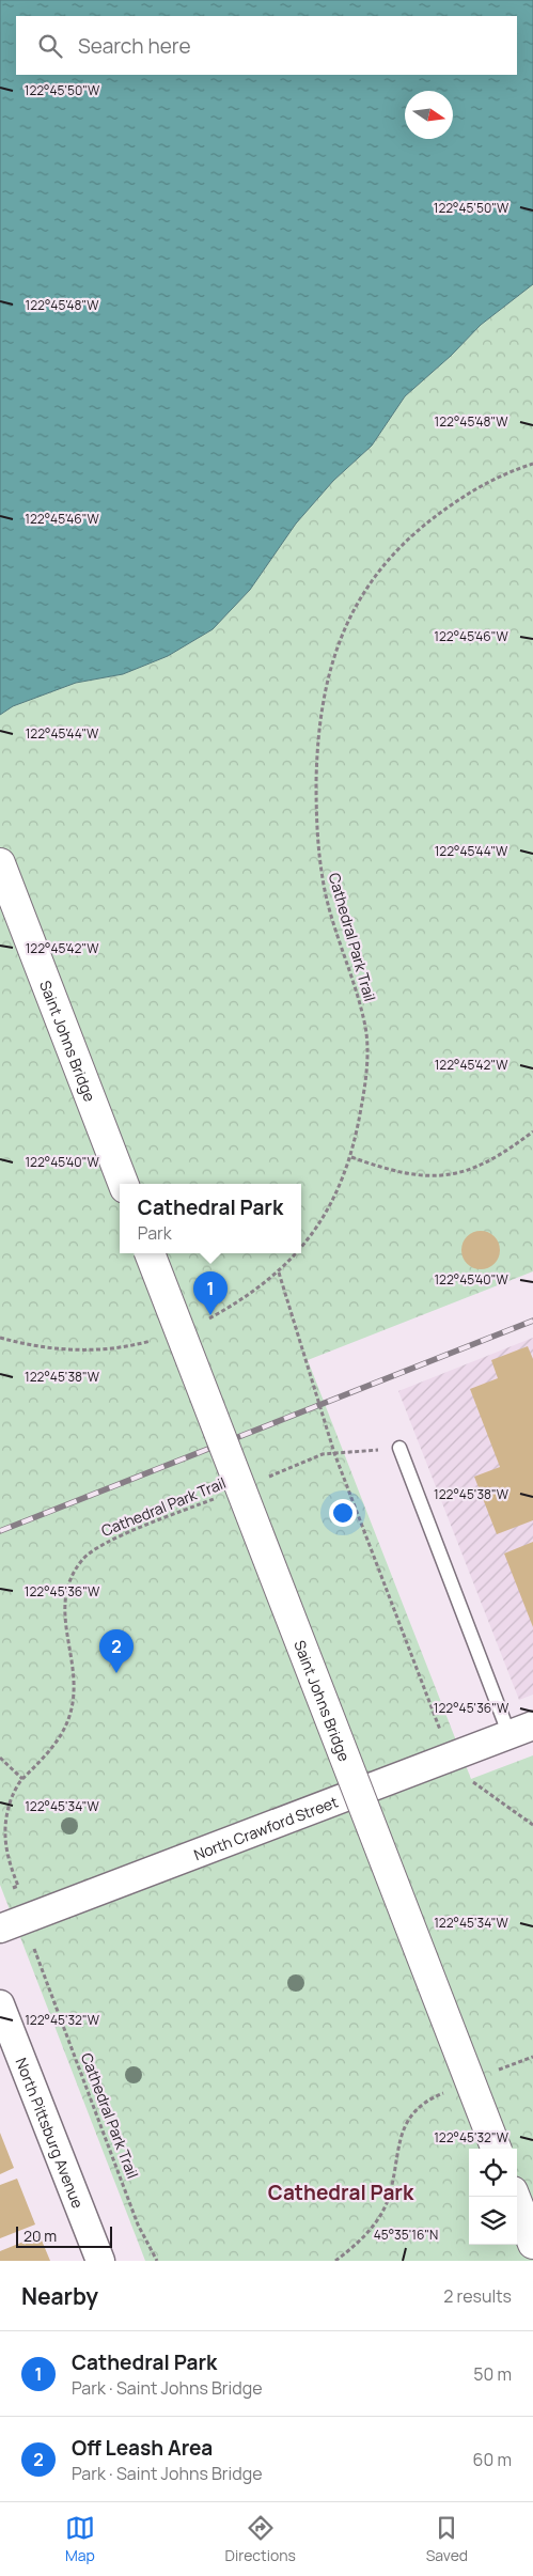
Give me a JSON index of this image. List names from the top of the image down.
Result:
{
  "streets": {
    "main road": ["Saint Johns Bridge"],
    "street": ["North Crawford Street", "North Pittsburg Avenue"],
    "path": ["Cathedral Park Trail"]
  },
  "districts": ["Cathedral Park"],
  "scale_bar": "20 m",
  "north": "right",
  "page": {
    "search": "Search here",
    "popup": ["Cathedral Park", "Park"],
    "pins": ["1", "2"],
    "scale": "20 m",
    "heading": ["Nearby", "2 results"],
    "list": [
      {
        "mark": "1",
        "name": "Cathedral Park",
        "note": "Park · Saint Johns Bridge",
        "value": "50 m"
      },
      {
        "mark": "2",
        "name": "Off Leash Area",
        "note": "Park · Saint Johns Bridge",
        "value": "60 m"
      }
    ],
    "nav": ["Map", "Directions", "Saved"]
  },
  "coordinates": [
    "122°45'50\"W",
    "122°45'48\"W",
    "122°45'46\"W",
    "122°45'44\"W",
    "122°45'42\"W",
    "122°45'40\"W",
    "122°45'38\"W",
    "122°45'36\"W",
    "122°45'34\"W",
    "122°45'32\"W",
    "45°35'16\"N"
  ]
}
